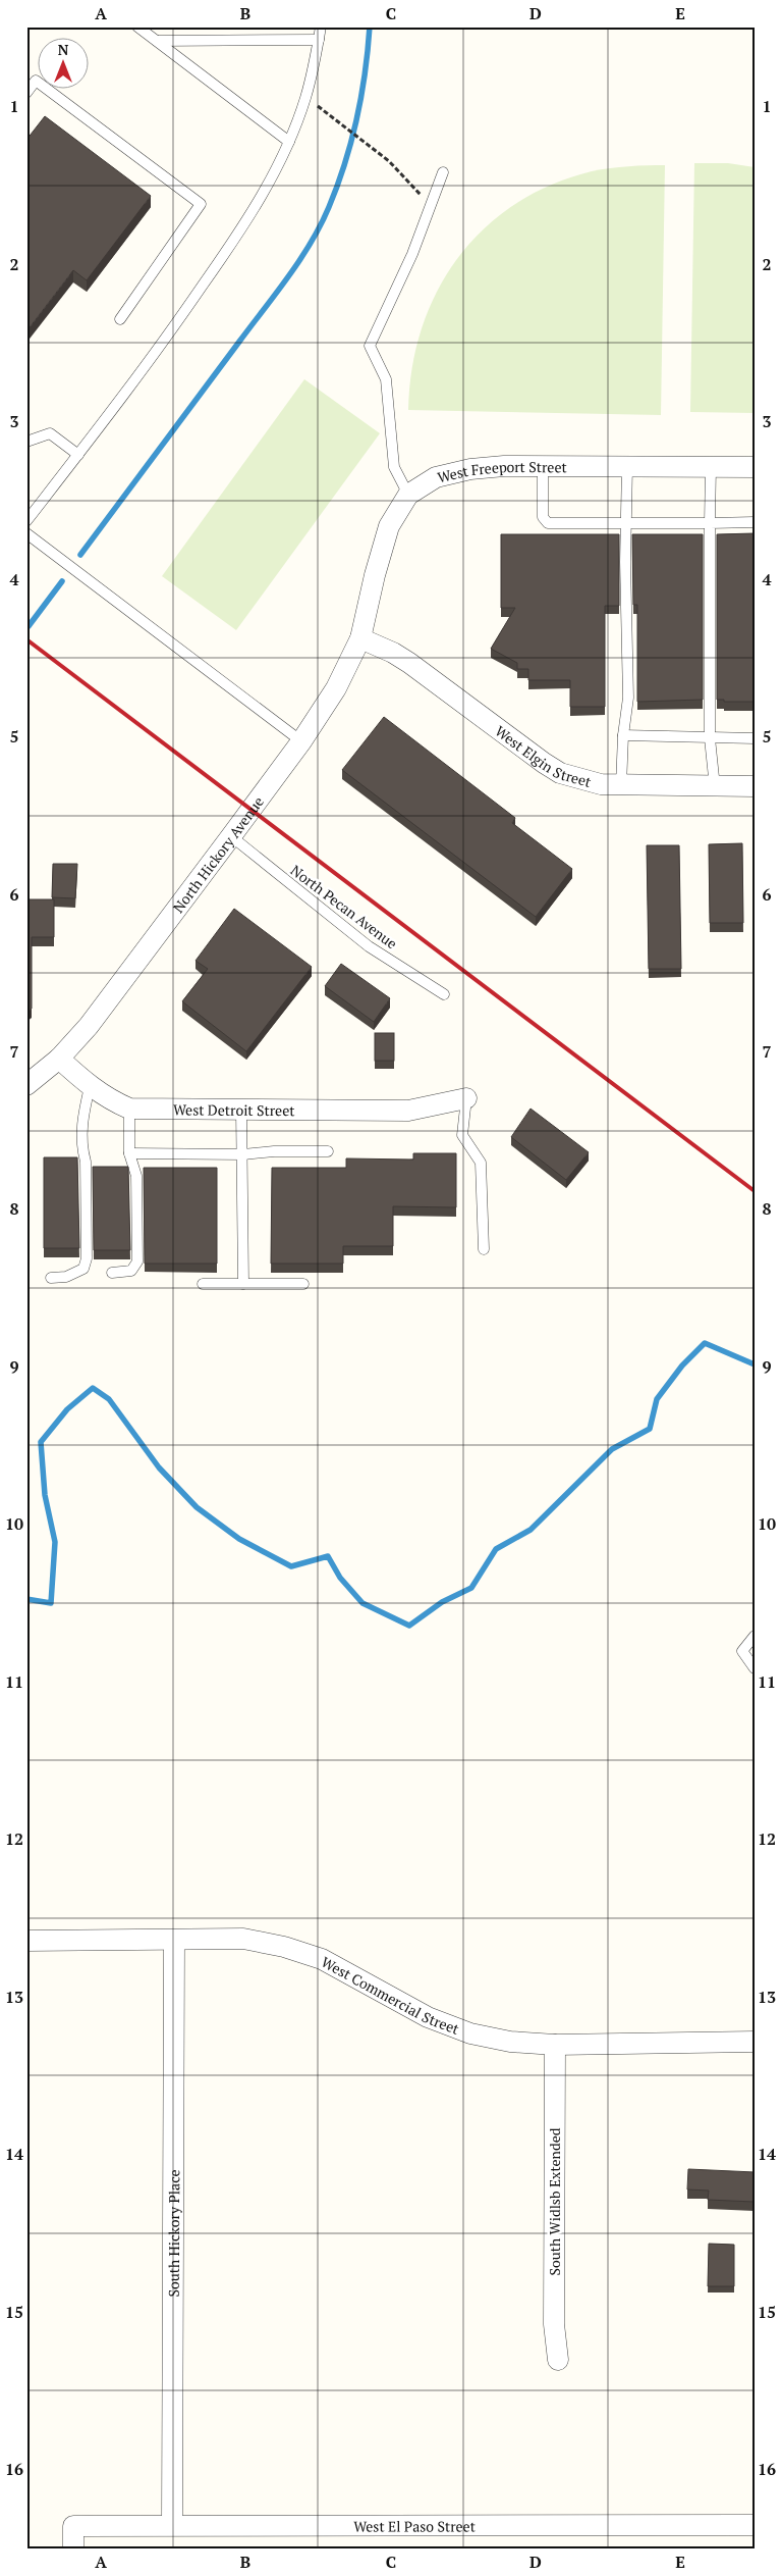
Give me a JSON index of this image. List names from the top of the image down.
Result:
{
  "streets": {
    "street": [
      "West Freeport Street",
      "West Elgin Street",
      "North Hickory Avenue",
      "West Detroit Street",
      "West Commercial Street",
      "South Widlsb Extended",
      "South Hickory Place",
      "West El Paso Street"
    ],
    "lane": ["North Pecan Avenue"]
  },
  "crossings": [
    ["West Freeport Street", "West Elgin Street"],
    ["West Freeport Street", "North Hickory Avenue"],
    ["West Elgin Street", "North Hickory Avenue"],
    ["North Hickory Avenue", "North Pecan Avenue"],
    ["North Hickory Avenue", "West Detroit Street"],
    ["West Commercial Street", "South Widlsb Extended"],
    ["West Commercial Street", "South Hickory Place"],
    ["South Hickory Place", "West El Paso Street"]
  ],
  "north": "top",
  "grid": {
    "columns": [
      "A",
      "B",
      "C",
      "D",
      "E"
    ],
    "rows": [
      "1",
      "2",
      "3",
      "4",
      "5",
      "6",
      "7",
      "8",
      "9",
      "10",
      "11",
      "12",
      "13",
      "14",
      "15",
      "16"
    ]
  }
}
